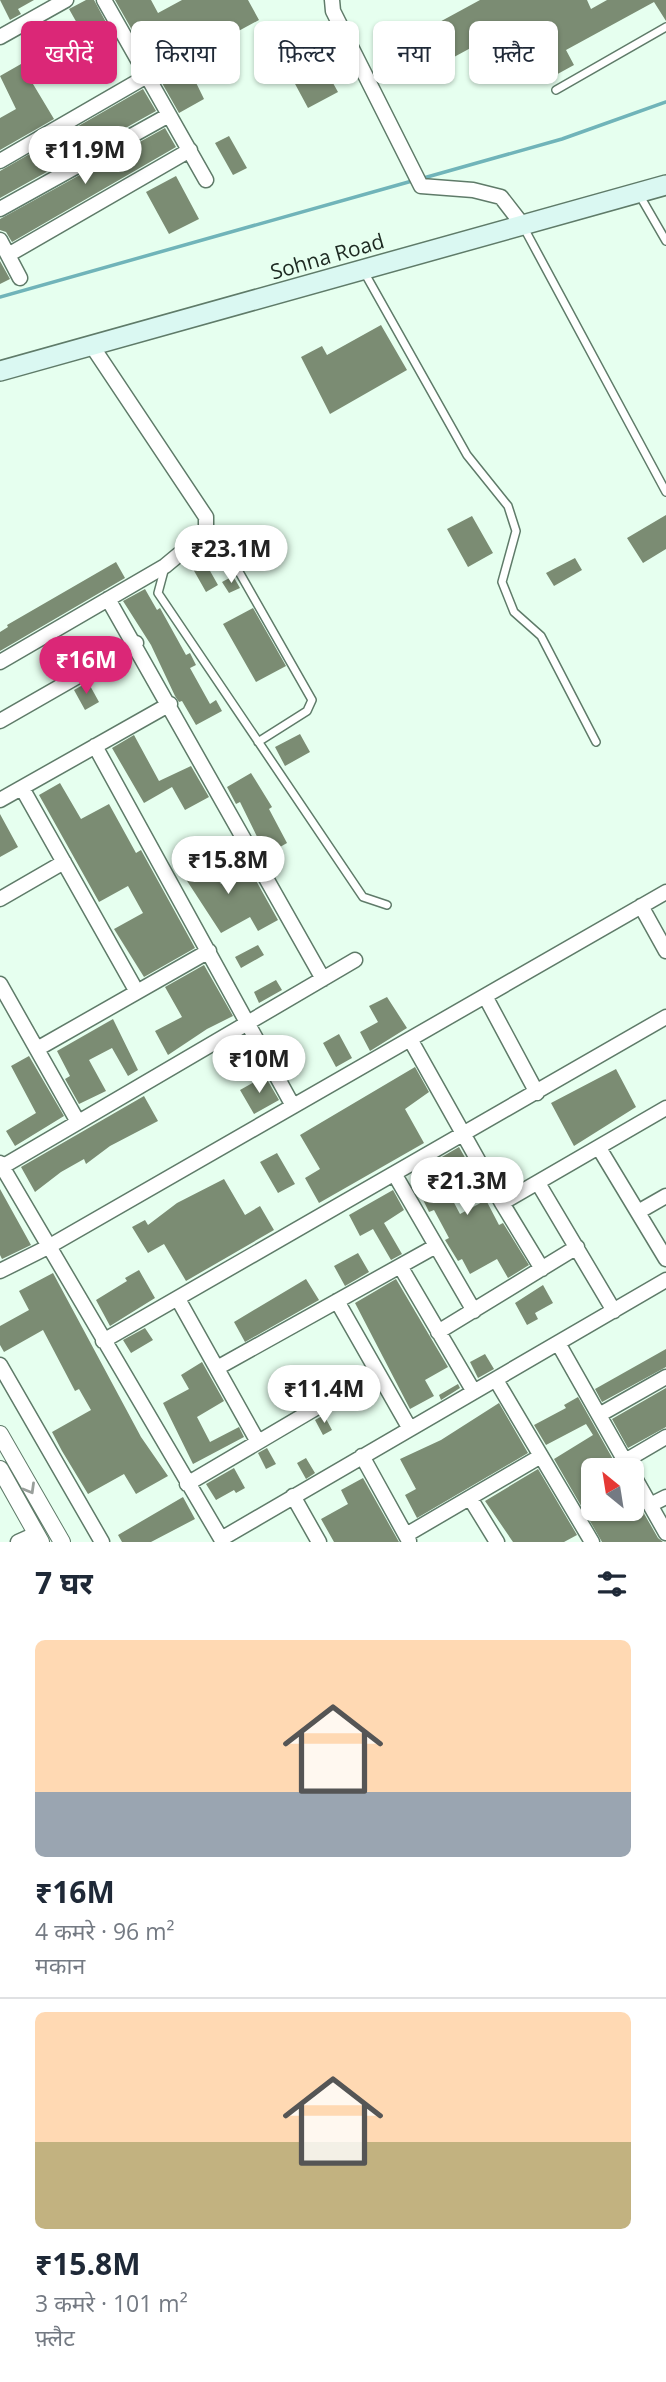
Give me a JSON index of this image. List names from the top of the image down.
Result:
{
  "streets": {
    "main road": ["Sohna Road"]
  },
  "north": "top left",
  "page": {
    "chip": [
      "खरीदें",
      "किराया",
      "फ़िल्टर",
      "नया",
      "फ़्लैट"
    ],
    "price": [
      "₹11.9M",
      "₹23.1M",
      "₹16M",
      "₹15.8M",
      "₹10M",
      "₹21.3M",
      "₹11.4M"
    ],
    "heading": "7 घर",
    "list": [
      {
        "name": "₹16M",
        "note": "4 कमरे · 96 m² · मकान"
      },
      {
        "name": "₹15.8M",
        "note": "3 कमरे · 101 m² · फ़्लैट"
      }
    ]
  }
}
